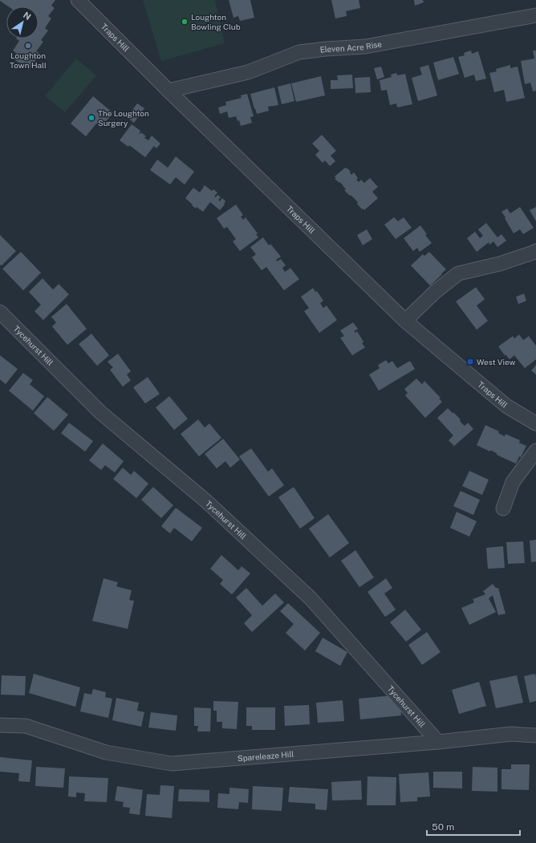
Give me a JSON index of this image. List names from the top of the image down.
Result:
{
  "streets": {
    "street": [
      "Traps Hill",
      "Eleven Acre Rise",
      "Tycehurst Hill",
      "Spareleaze Hill"
    ]
  },
  "crossings": [
    ["Traps Hill", "Eleven Acre Rise"],
    ["Tycehurst Hill", "Spareleaze Hill"]
  ],
  "places": {
    "other": ["Loughton Bowling Club", "Loughton Town Hall", "The Loughton Surgery"],
    "transit": ["West View"]
  },
  "scale_bar": "50 m",
  "north": "top right"
}
